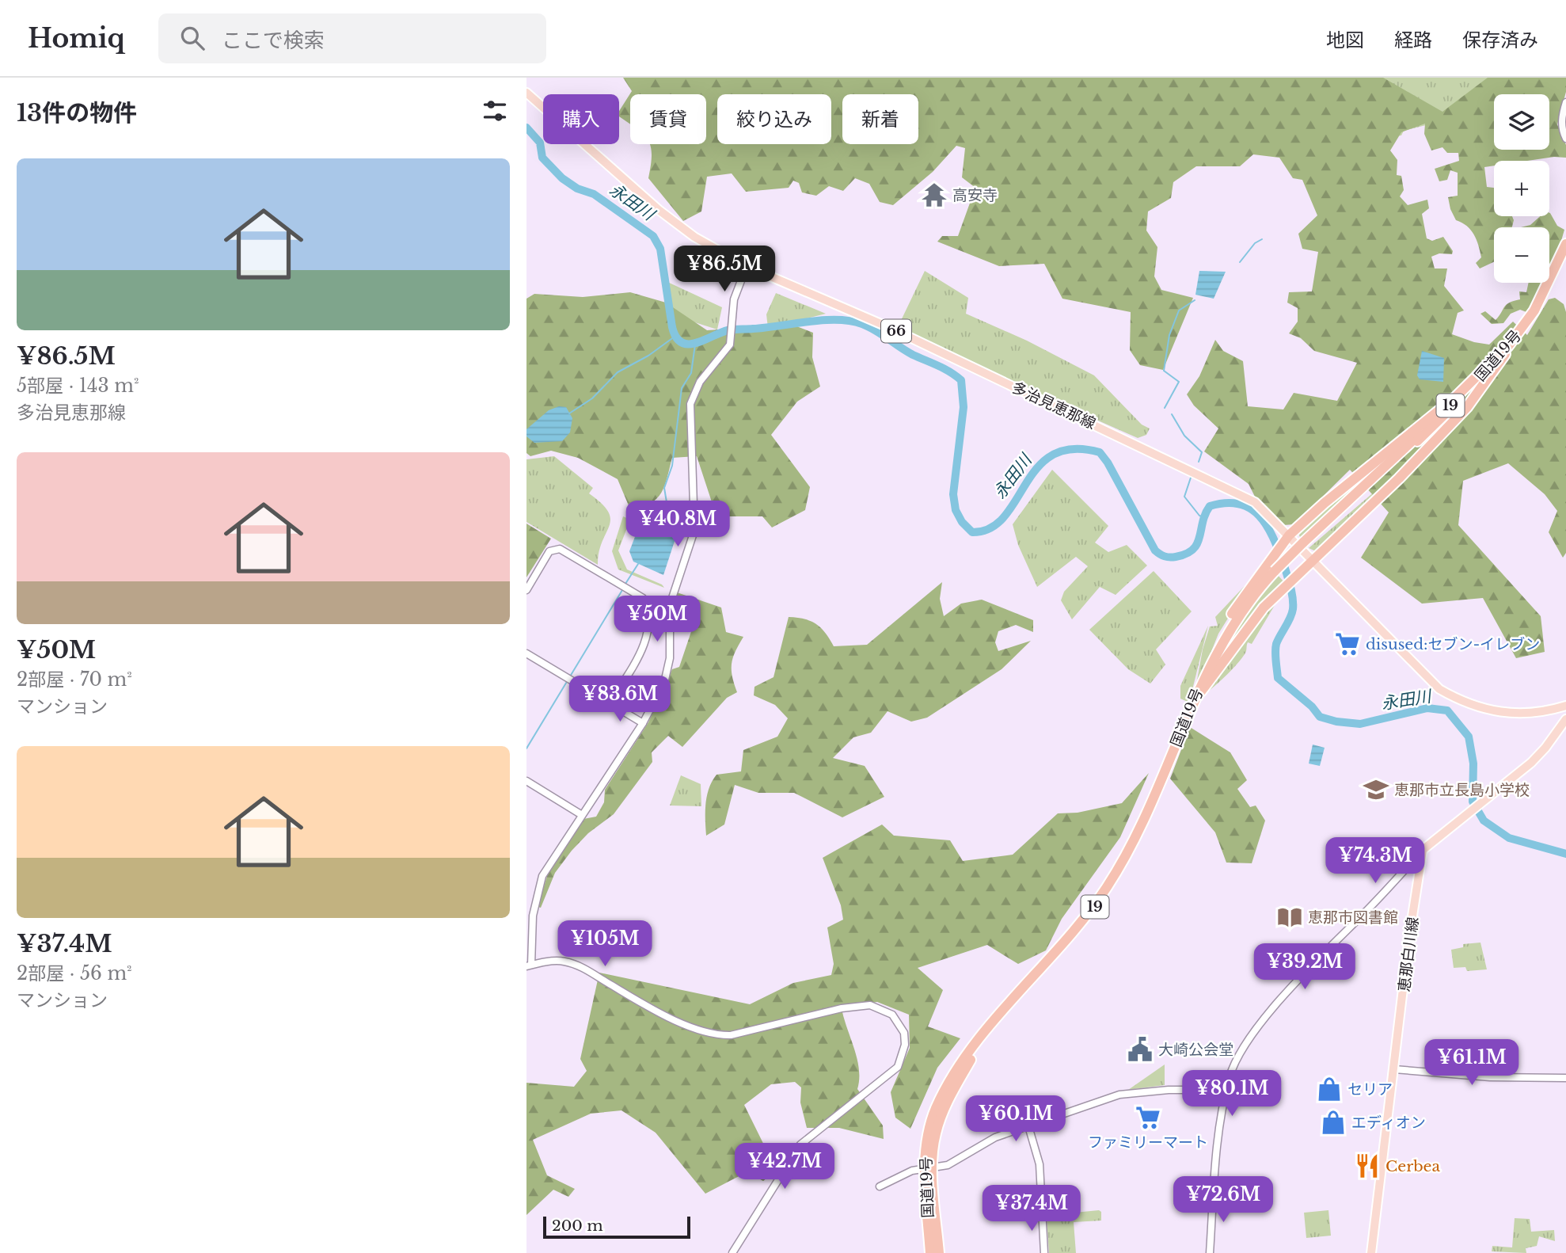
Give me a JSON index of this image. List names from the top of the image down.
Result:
{
  "streets": {
    "highway": ["国道19号", "19"],
    "main road": ["66", "多治見恵那線", "恵那白川線"]
  },
  "water": ["永田川"],
  "places": {
    "temple": ["高安寺"],
    "supermarket": ["disused:セブン-イレブン", "ファミリーマート"],
    "school or university": ["恵那市立長島小学校"],
    "library": ["恵那市図書館"],
    "public building": ["大崎公会堂"],
    "shop": ["セリア", "エディオン"],
    "restaurant": ["Cerbea"]
  },
  "scale_bar": "200 m",
  "page": {
    "header": "Homiq",
    "search": "ここで検索",
    "nav": ["地図", "経路", "保存済み"],
    "heading": "13件の物件",
    "map_buttons": ["+", "−"],
    "chip": [
      "購入",
      "賃貸",
      "絞り込み",
      "新着"
    ],
    "list": [
      {
        "name": "¥86.5M",
        "note": "5部屋 · 143 m² · 多治見恵那線"
      },
      {
        "name": "¥50M",
        "note": "2部屋 · 70 m² · マンション"
      },
      {
        "name": "¥37.4M",
        "note": "2部屋 · 56 m² · マンション"
      }
    ],
    "price": [
      "¥86.5M",
      "¥40.8M",
      "¥50M",
      "¥83.6M",
      "¥74.3M",
      "¥105M",
      "¥39.2M",
      "¥61.1M",
      "¥80.1M",
      "¥60.1M",
      "¥42.7M",
      "¥72.6M",
      "¥37.4M"
    ],
    "scale": "200 m"
  }
}
